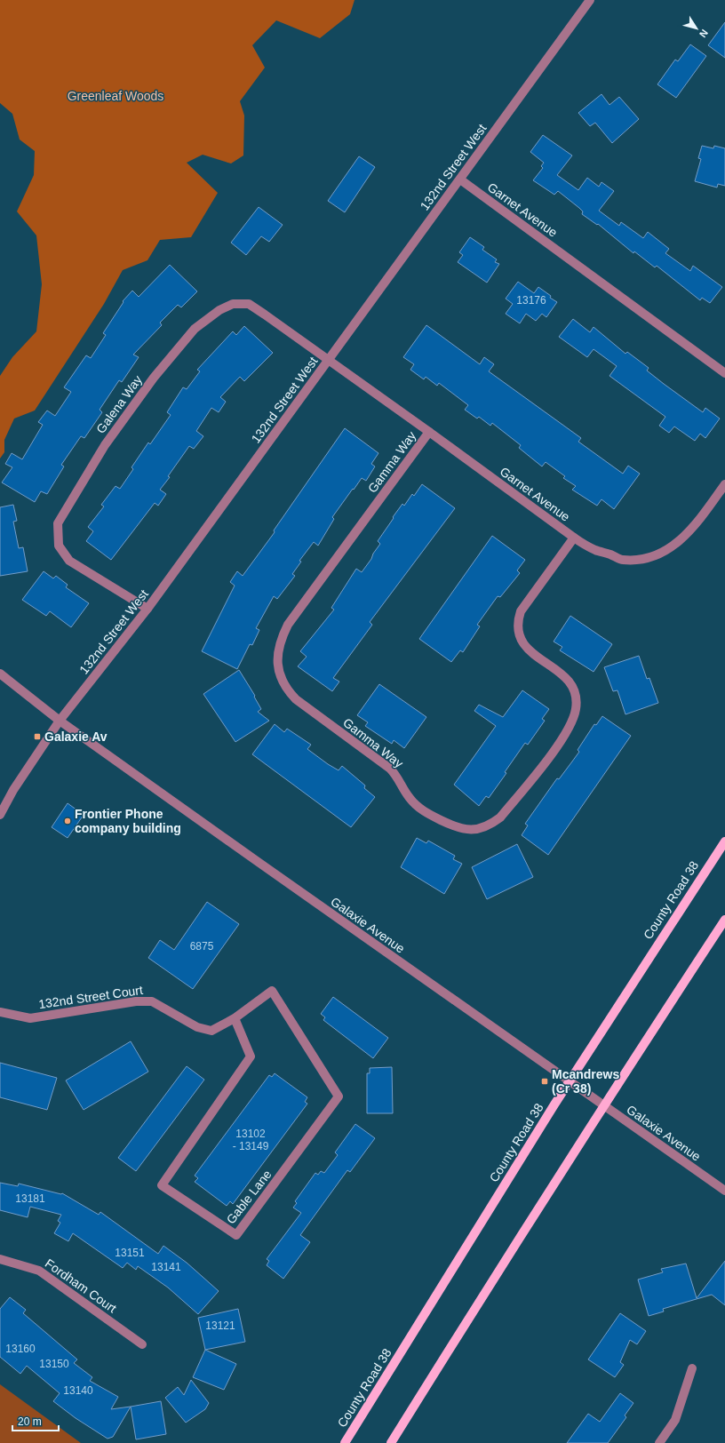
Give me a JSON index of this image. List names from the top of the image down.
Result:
{
  "streets": {
    "main road": ["County Road 38"],
    "street": [
      "132nd Street West",
      "Garnet Avenue",
      "Galena Way",
      "Gamma Way",
      "Galaxie Avenue",
      "132nd Street Court",
      "Gable Lane",
      "Fordham Court"
    ]
  },
  "crossings": [
    ["132nd Street West", "Garnet Avenue"],
    ["132nd Street West", "Galena Way"],
    ["132nd Street West", "Galaxie Avenue"],
    ["Garnet Avenue", "Galena Way"],
    ["Garnet Avenue", "Gamma Way"],
    ["County Road 38", "Galaxie Avenue"],
    ["132nd Street Court", "Gable Lane"]
  ],
  "parks": ["Greenleaf Woods"],
  "places": {
    "transit": ["Galaxie Av", "Mcandrews (Cr 38)"],
    "other": ["Frontier Phone company building"]
  },
  "house_numbers": [
    "13176",
    "6875",
    "13102 - 13149",
    "13181",
    "13151",
    "13141",
    "13121",
    "13160",
    "13150",
    "13140"
  ],
  "scale_bar": "20 m",
  "north": "bottom right"
}
